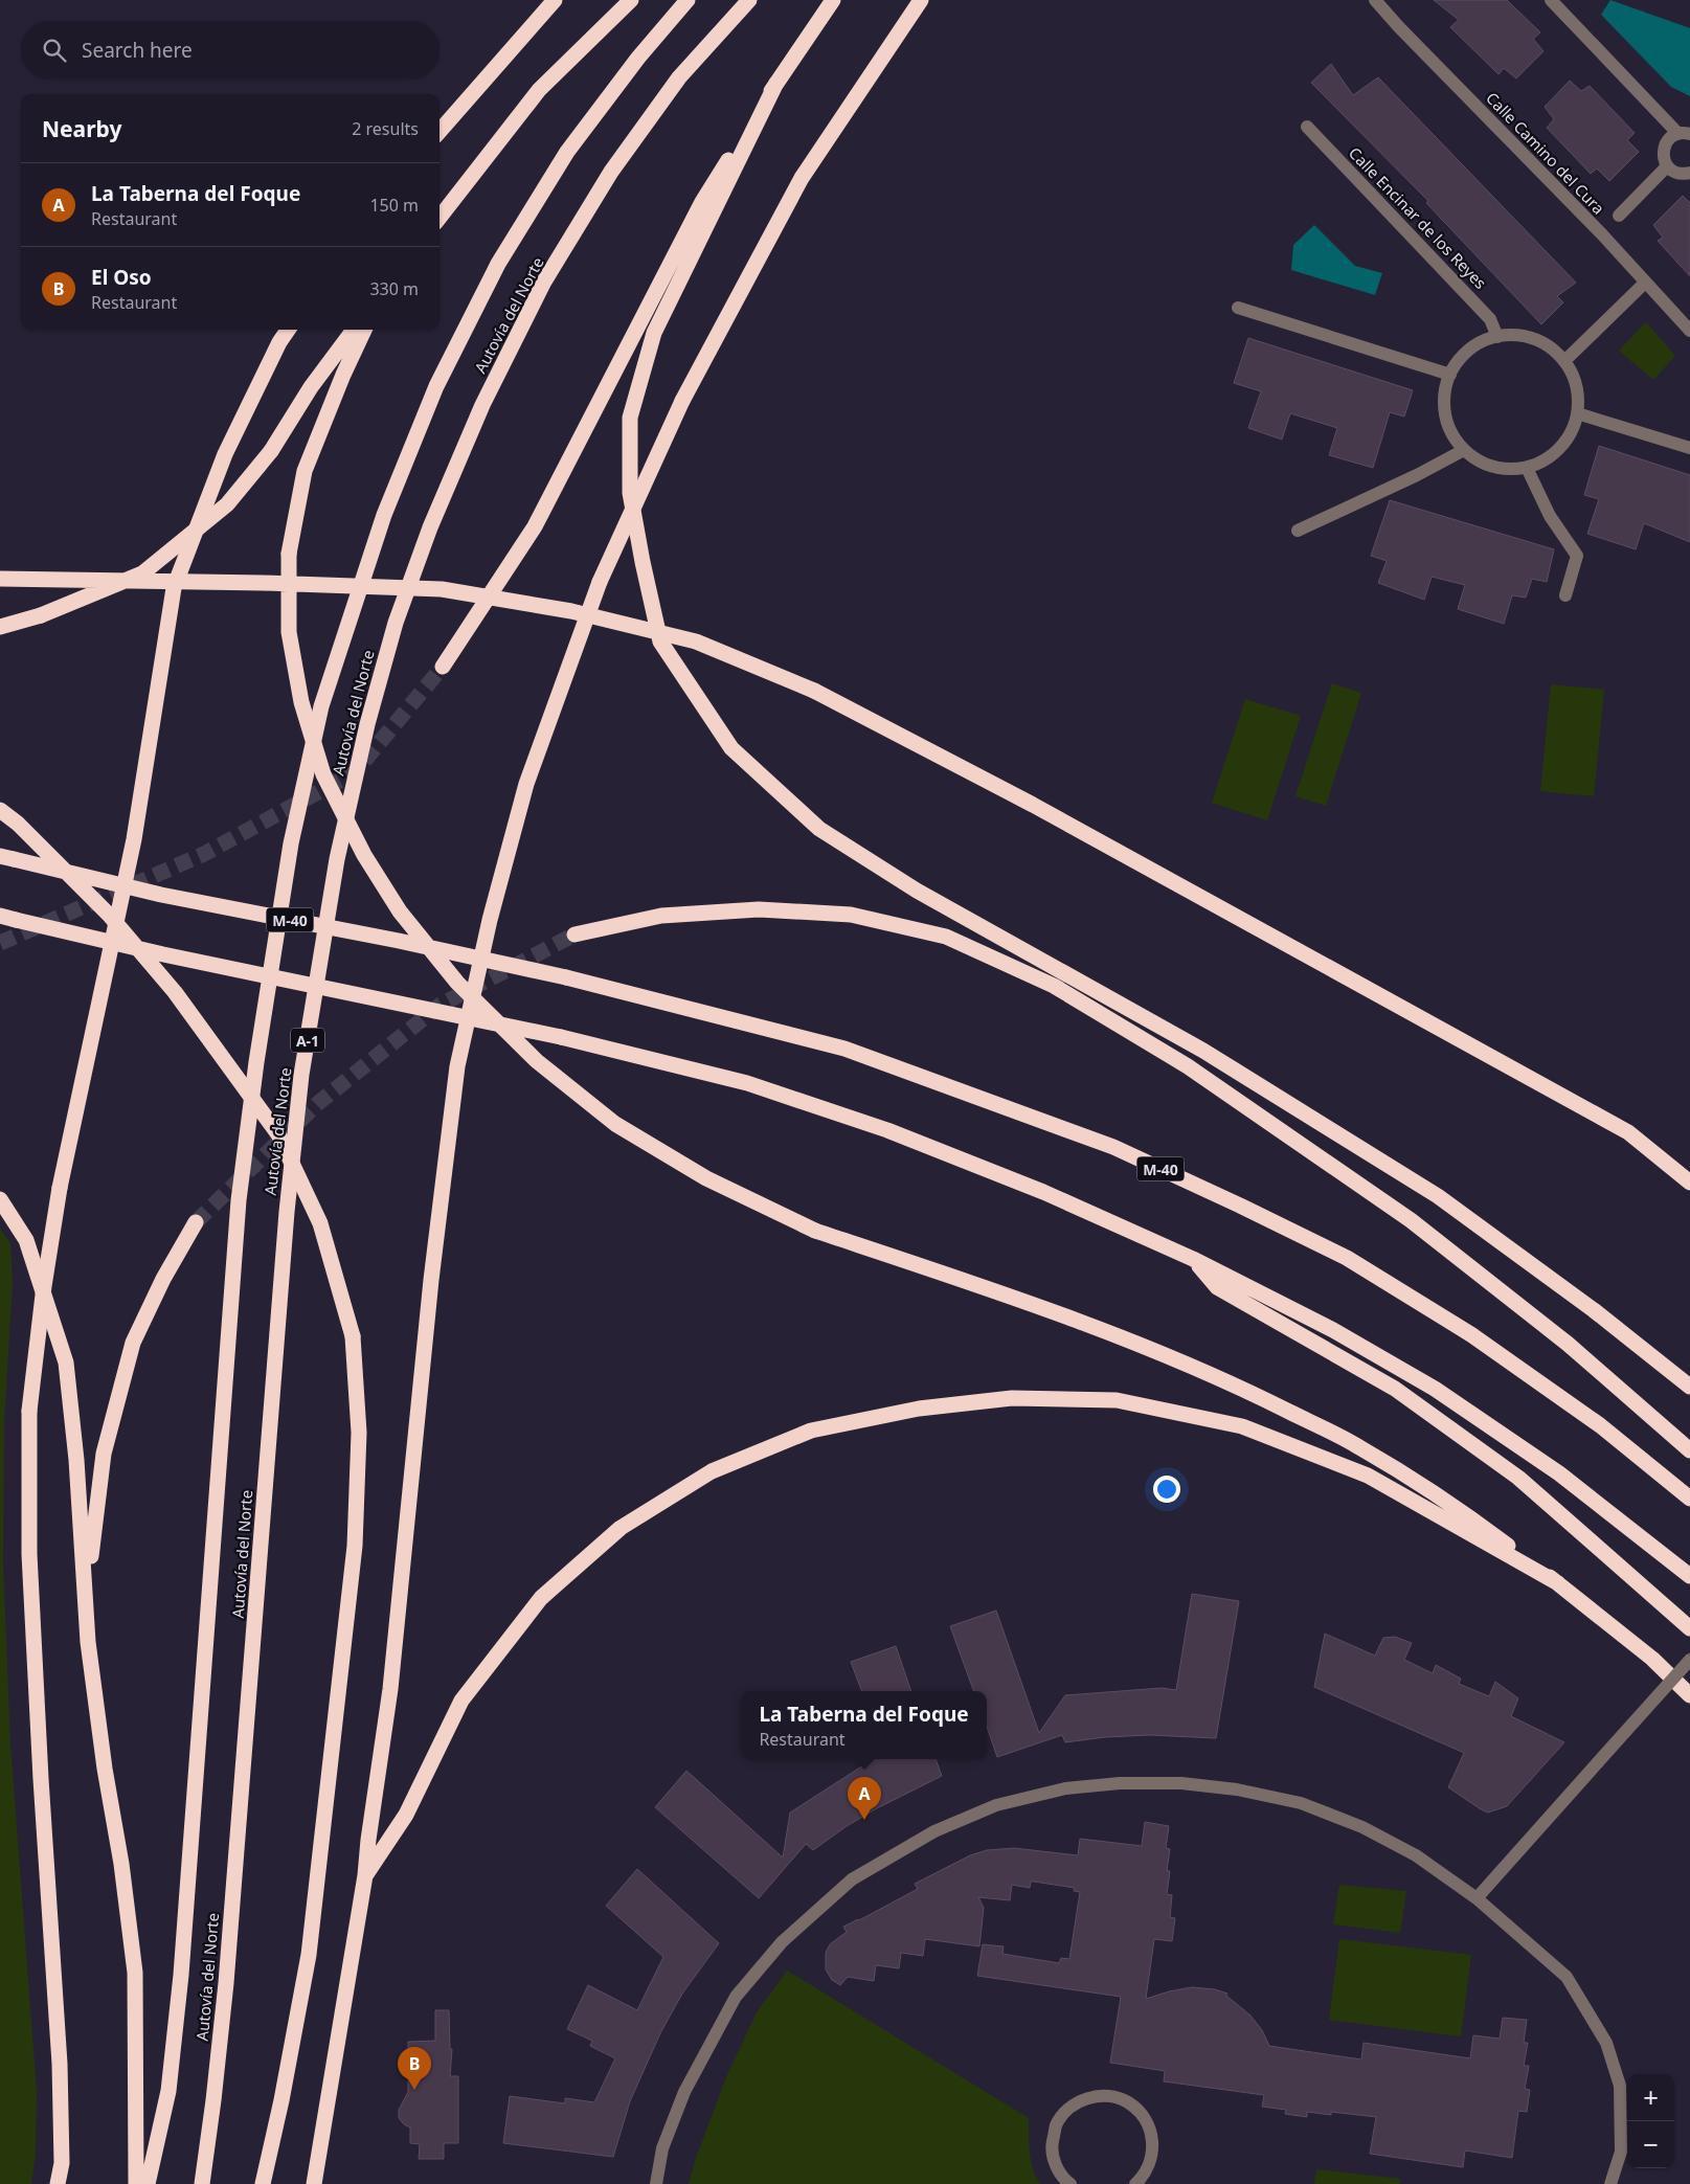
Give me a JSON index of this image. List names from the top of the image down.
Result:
{
  "streets": {
    "highway": ["Autovía del Norte", "M-40", "A-1"],
    "street": ["Calle Camino del Cura", "Calle Encinar de los Reyes"]
  },
  "page": {
    "search": "Search here",
    "heading": ["Nearby", "2 results"],
    "list": [
      {
        "mark": "A",
        "name": "La Taberna del Foque",
        "note": "Restaurant",
        "value": "150 m"
      },
      {
        "mark": "B",
        "name": "El Oso",
        "note": "Restaurant",
        "value": "330 m"
      }
    ],
    "popup": ["La Taberna del Foque", "Restaurant"],
    "pins": ["A", "B"],
    "map_buttons": ["+", "−"]
  }
}
